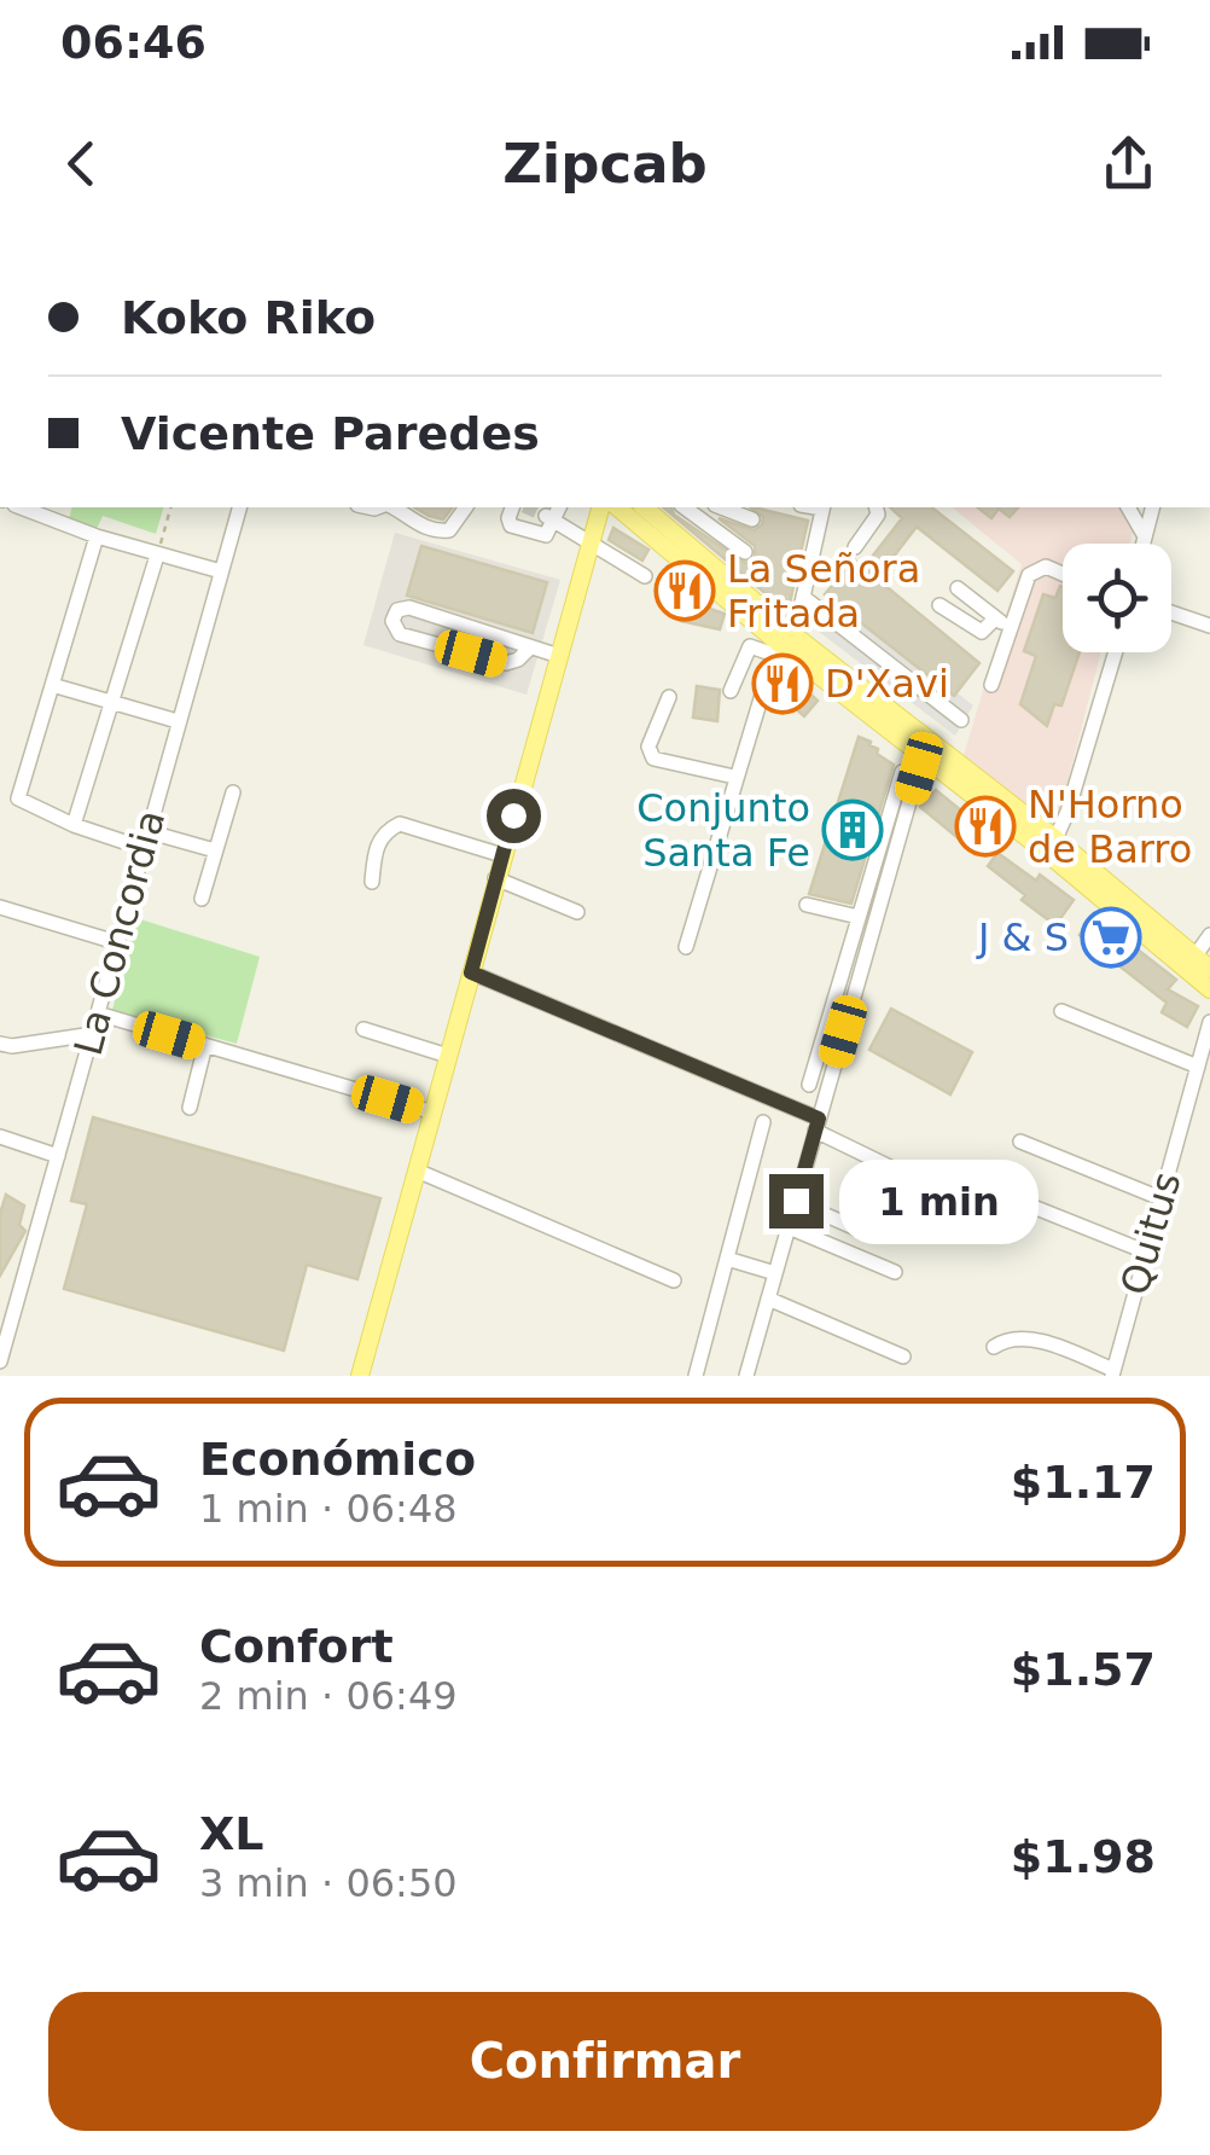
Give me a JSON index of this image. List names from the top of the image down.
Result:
{
  "streets": {
    "street": ["La Concordia", "Quitus"]
  },
  "places": {
    "restaurant": ["La Señora Fritada", "D'Xavi", "N'Horno de Barro"],
    "building": ["Conjunto Santa Fe"],
    "supermarket": ["J & S"]
  },
  "page": {
    "status": "06:46",
    "header": "Zipcab",
    "banner": ["Koko Riko", "Vicente Paredes"],
    "bubble": "1 min",
    "list": [
      {
        "name": "Económico",
        "note": "1 min · 06:48",
        "value": "$1.17"
      },
      {
        "name": "Confort",
        "note": "2 min · 06:49",
        "value": "$1.57"
      },
      {
        "name": "XL",
        "note": "3 min · 06:50",
        "value": "$1.98"
      }
    ],
    "buttons": "Confirmar"
  }
}
